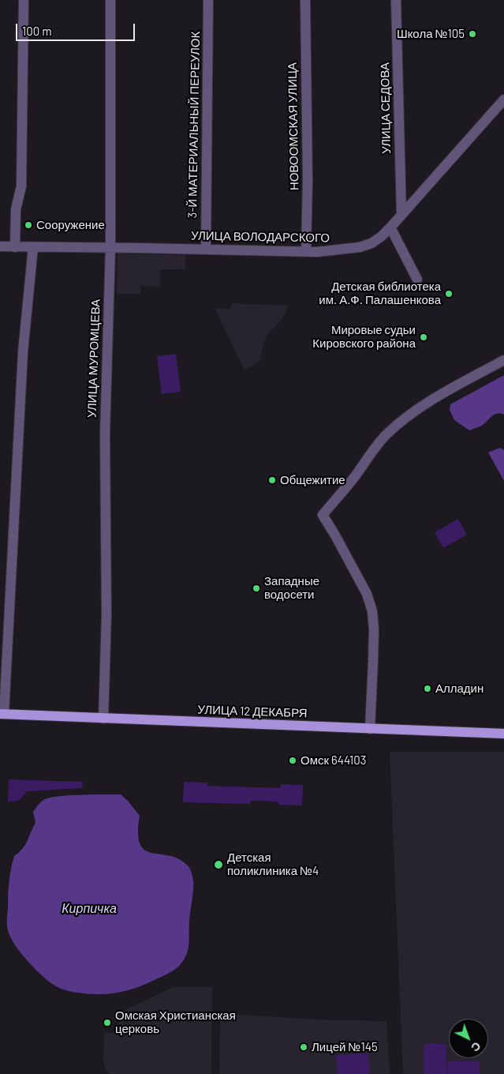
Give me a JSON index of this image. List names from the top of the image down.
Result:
{
  "streets": {
    "main road": ["УЛИЦА 12 ДЕКАБРЯ"],
    "street": [
      "УЛИЦА СЕДОВА",
      "3-Й МАТЕРИАЛЬНЫЙ ПЕРЕУЛОК",
      "НОВООМСКАЯ УЛИЦА",
      "УЛИЦА ВОЛОДАРСКОГО",
      "УЛИЦА МУРОМЦЕВА"
    ]
  },
  "crossings": [
    ["УЛИЦА СЕДОВА", "УЛИЦА ВОЛОДАРСКОГО"],
    ["3-Й МАТЕРИАЛЬНЫЙ ПЕРЕУЛОК", "УЛИЦА ВОЛОДАРСКОГО"],
    ["НОВООМСКАЯ УЛИЦА", "УЛИЦА ВОЛОДАРСКОГО"],
    ["УЛИЦА ВОЛОДАРСКОГО", "УЛИЦА МУРОМЦЕВА"],
    ["УЛИЦА МУРОМЦЕВА", "УЛИЦА 12 ДЕКАБРЯ"]
  ],
  "water": ["Кирпичка"],
  "places": [
    "Школа №105",
    "Сооружение",
    "Детская библиотека им. А.Ф. Палашенкова",
    "Мировые судьи Кировского района",
    "Общежитие",
    "Западные водосети",
    "Алладин",
    "Омск 644103",
    "Детская поликлиника №4",
    "Омская Христианская церковь",
    "Лицей №145"
  ],
  "scale_bar": "100 m",
  "north": "bottom right"
}
